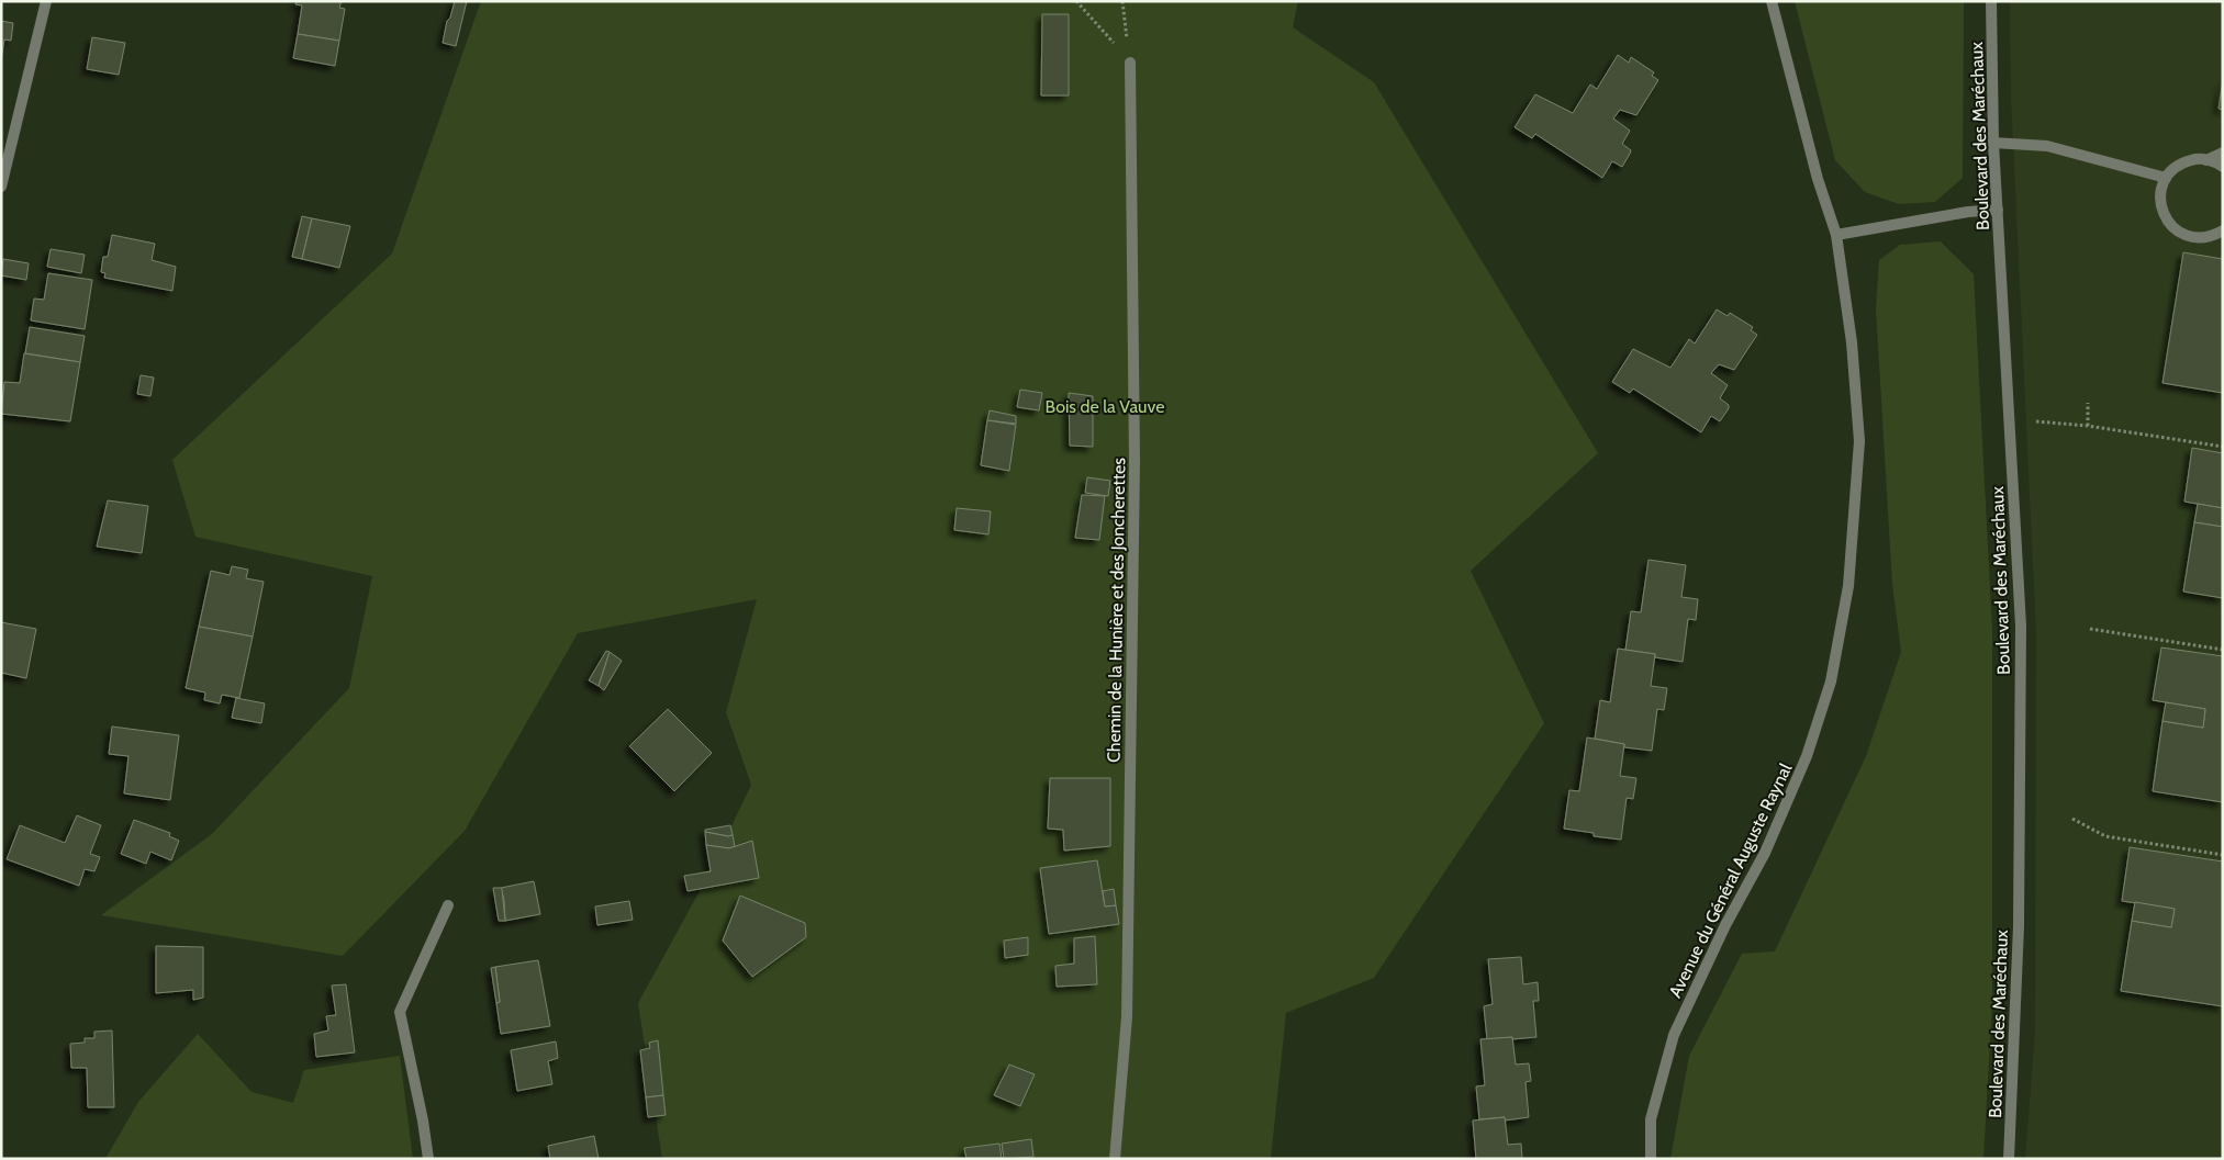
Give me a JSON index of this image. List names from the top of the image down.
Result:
{
  "streets": {
    "street": ["Boulevard des Maréchaux", "Chemin de la Hunière et des Joncherettes", "Avenue du Général Auguste Raynal"]
  },
  "parks": ["Bois de la Vauve"]
}
